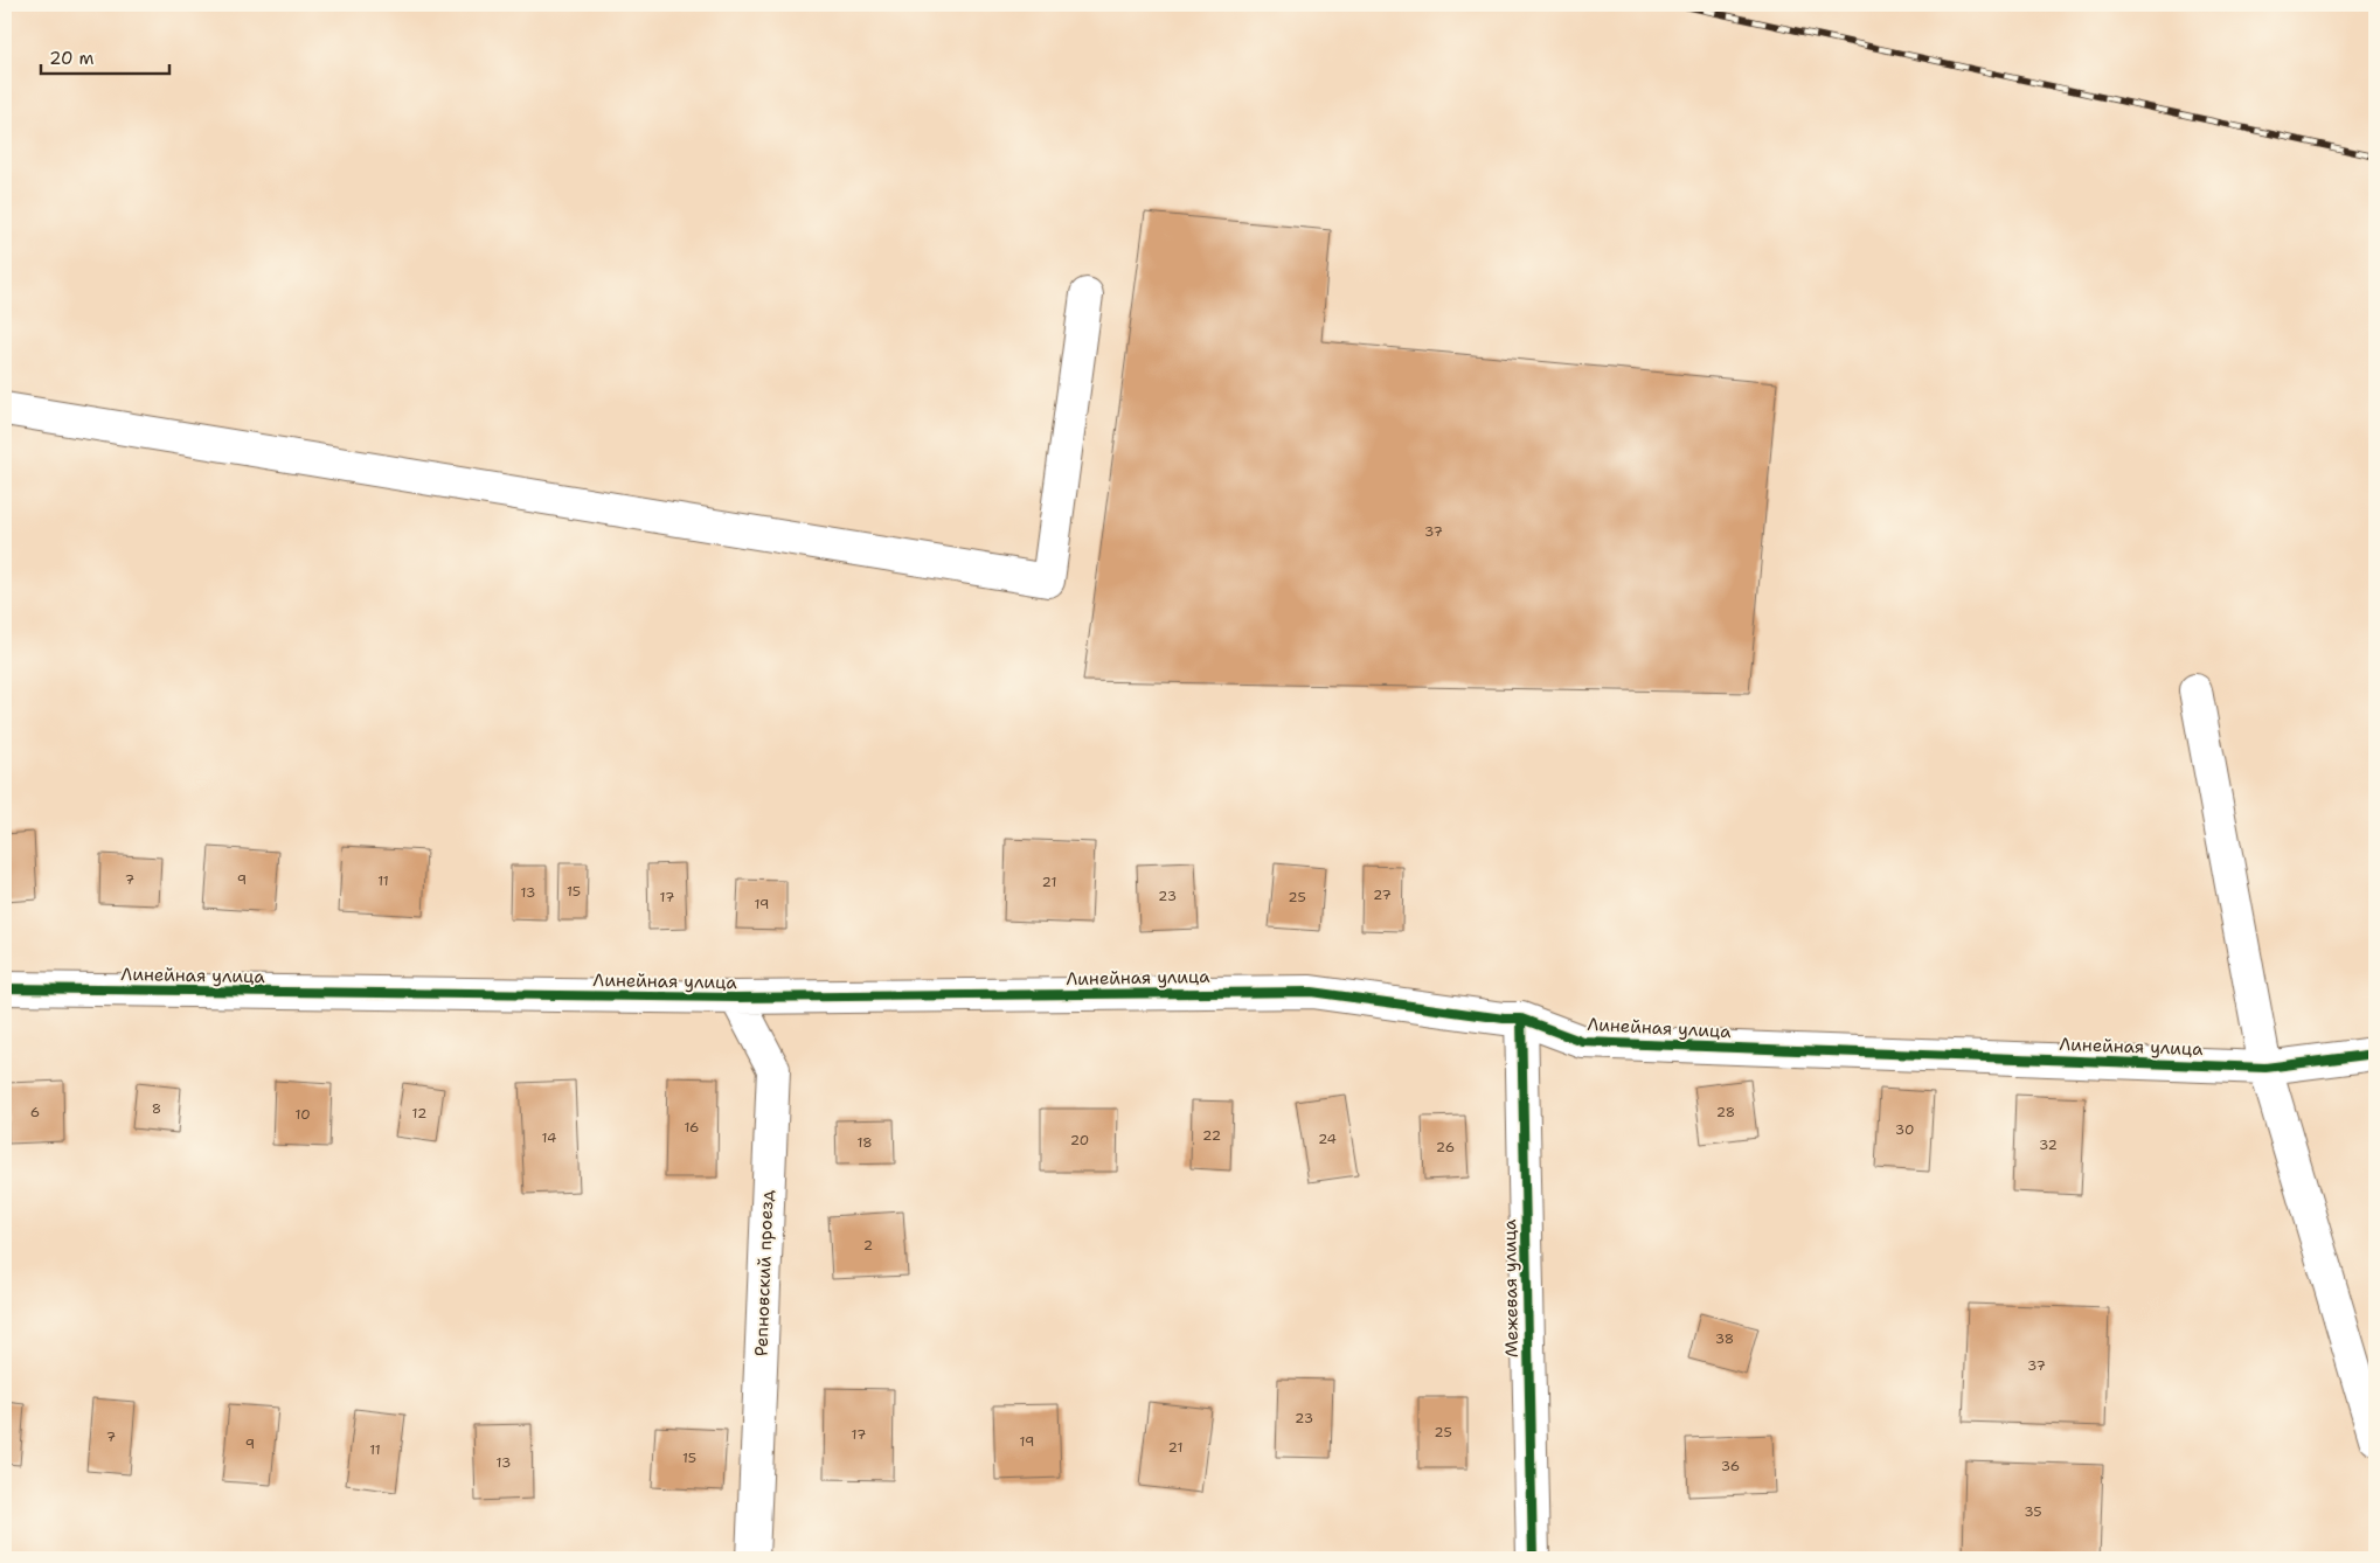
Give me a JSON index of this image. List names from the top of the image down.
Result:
{
  "streets": {
    "street": ["Линейная улица", "Репновский проезд", "Межевая улица"]
  },
  "crossings": [
    ["Линейная улица", "Репновский проезд"],
    ["Линейная улица", "Межевая улица"]
  ],
  "house_numbers": [
    "37",
    "7",
    "9",
    "11",
    "21",
    "15",
    "13",
    "27",
    "23",
    "17",
    "25",
    "19",
    "8",
    "6",
    "28",
    "12",
    "10",
    "16",
    "30",
    "22",
    "14",
    "24",
    "20",
    "18",
    "32",
    "26",
    "2",
    "38",
    "37",
    "23",
    "25",
    "17",
    "7",
    "19",
    "9",
    "21",
    "11",
    "15",
    "13",
    "36",
    "35"
  ],
  "scale_bar": "20 m"
}
